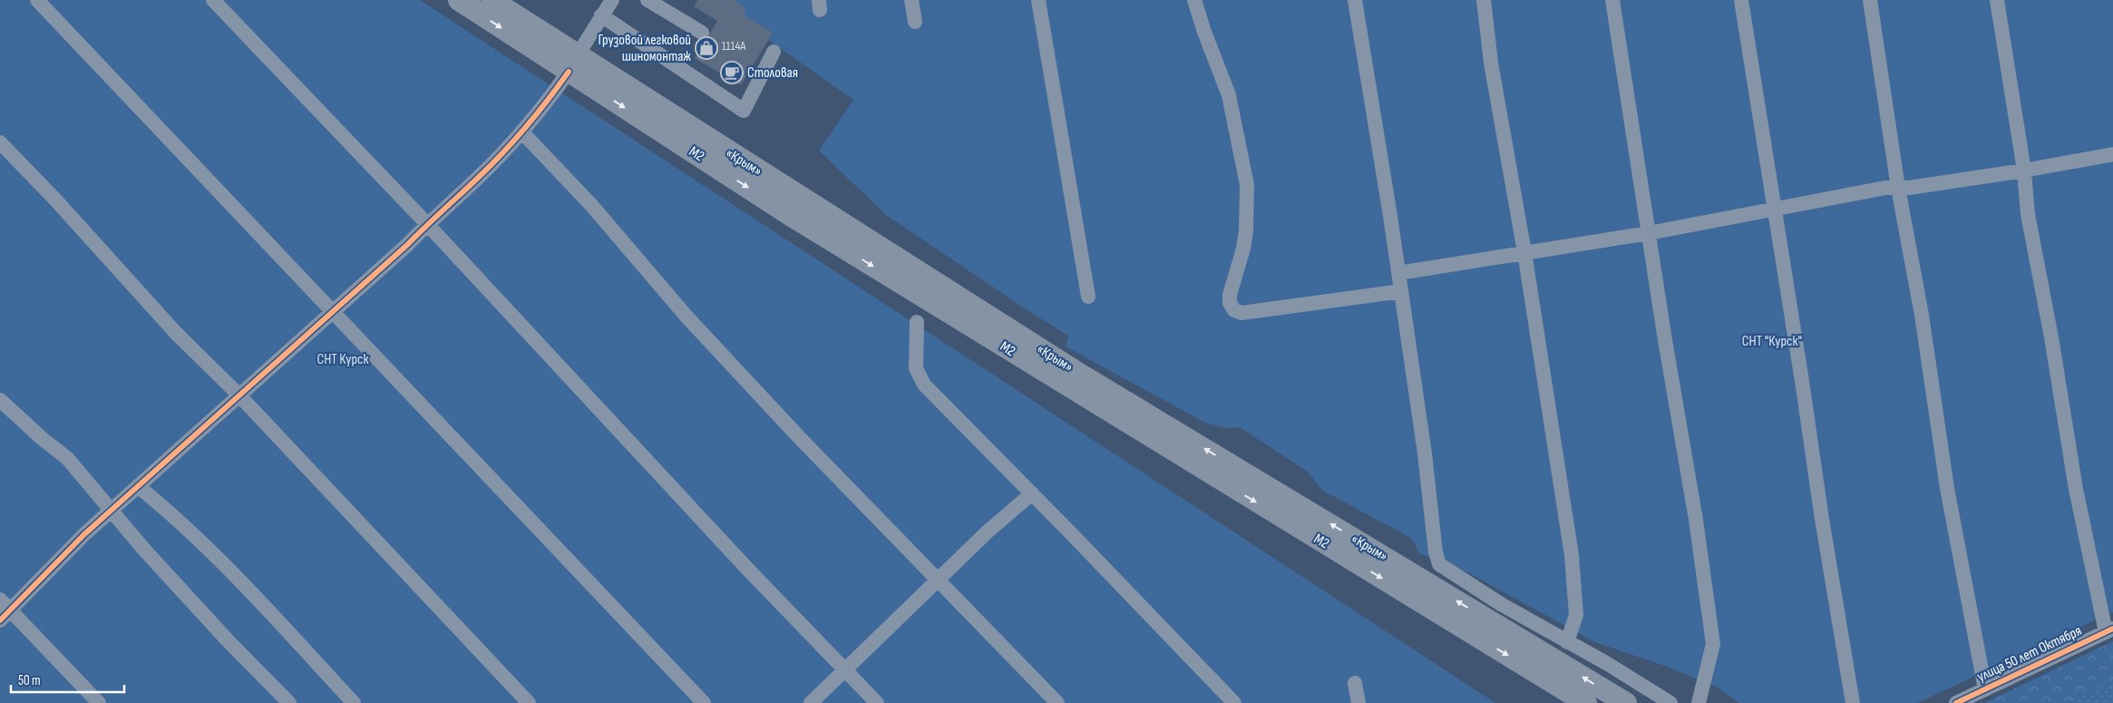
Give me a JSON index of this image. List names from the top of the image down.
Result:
{
  "streets": {
    "highway": ["М2", "«Крым»"],
    "street": ["улица 50 лет Октября"]
  },
  "crossings": [
    ["М2", "«Крым»"]
  ],
  "one_way": ["М2", "«Крым»"],
  "parks": ["СНТ \"Курск\"", "СНТ Курск"],
  "places": {
    "shop": ["Грузовой легковой шиномонтаж"],
    "cafe": ["Столовая"]
  },
  "house_numbers": ["1114А"],
  "scale_bar": "50 m"
}
